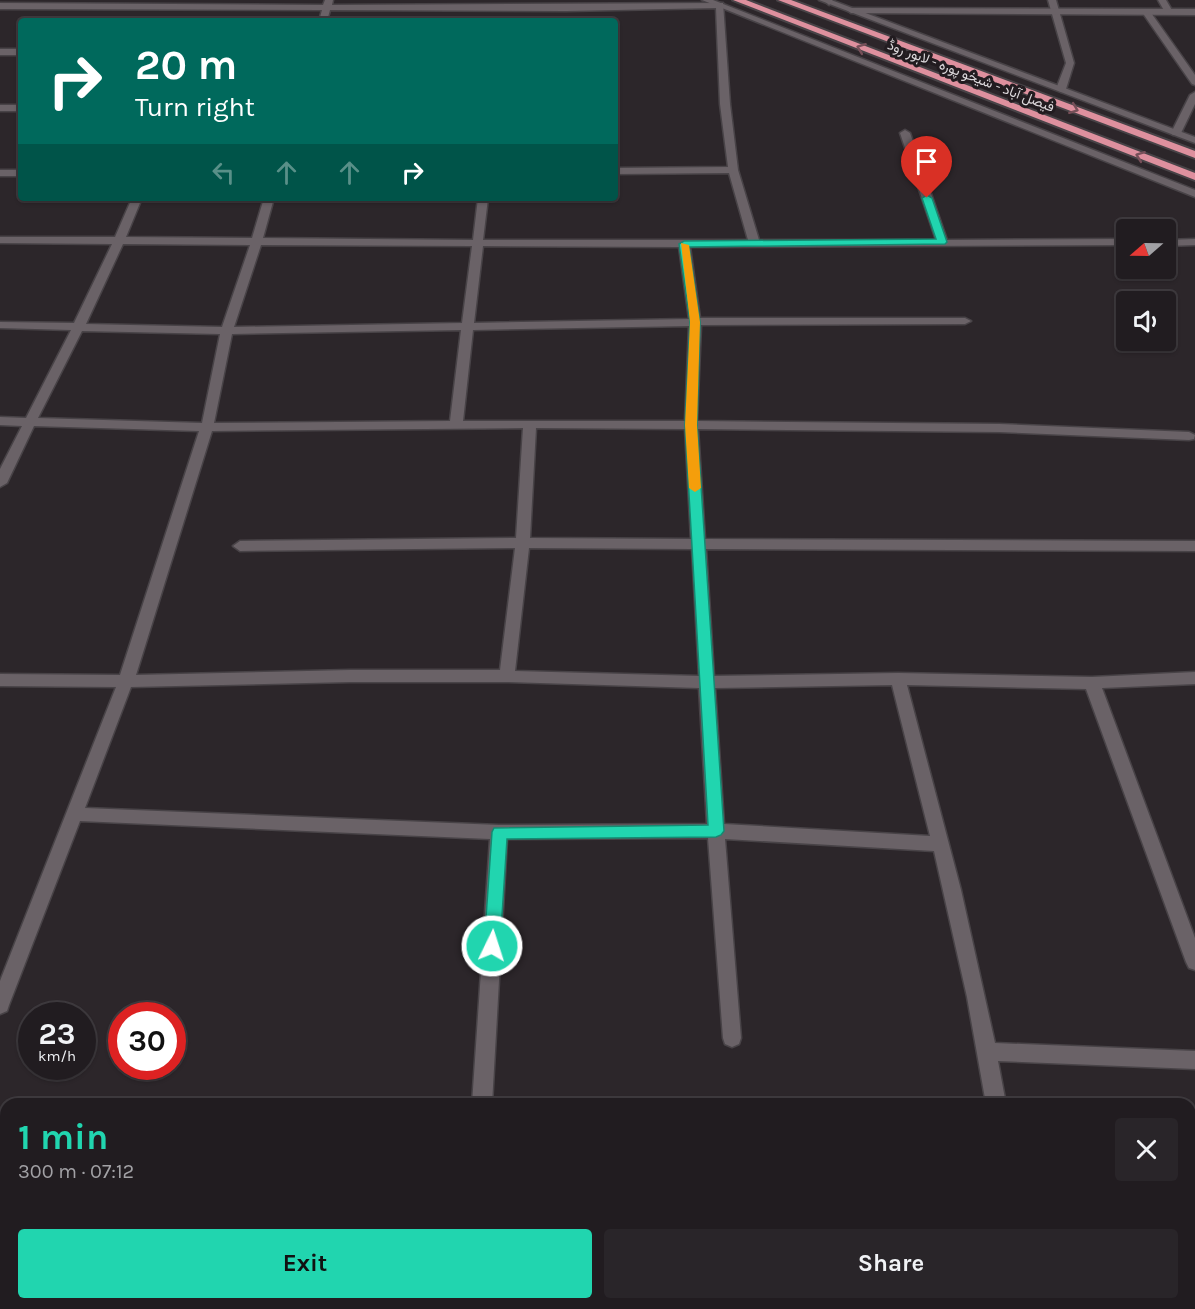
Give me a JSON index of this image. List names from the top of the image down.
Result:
{
  "streets": {
    "highway": ["فیصل آباد - شیخو پورہ - لاہور روڈ"]
  },
  "north": "left",
  "page": {
    "turn": ["20 m", "Turn right"],
    "speed": "23 km/h",
    "limit": "30",
    "heading": ["1 min", "300 m · 07:12"],
    "buttons": ["Exit", "Share"]
  }
}
